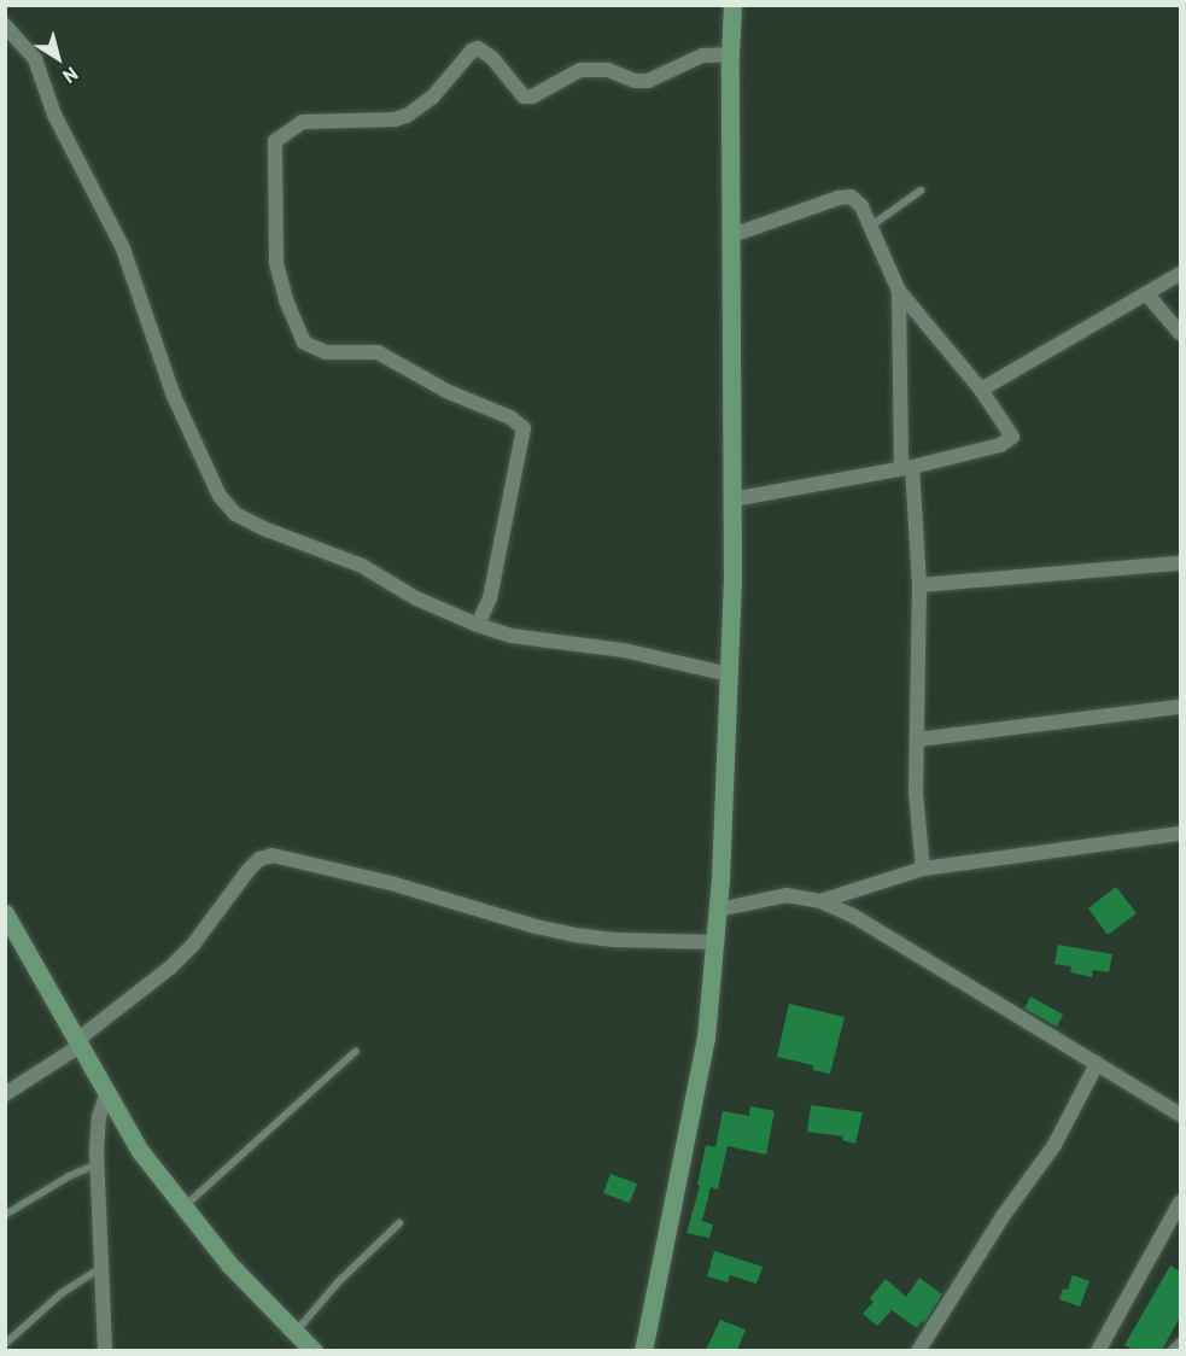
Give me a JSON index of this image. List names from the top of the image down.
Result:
{
  "north": "bottom right"
}
